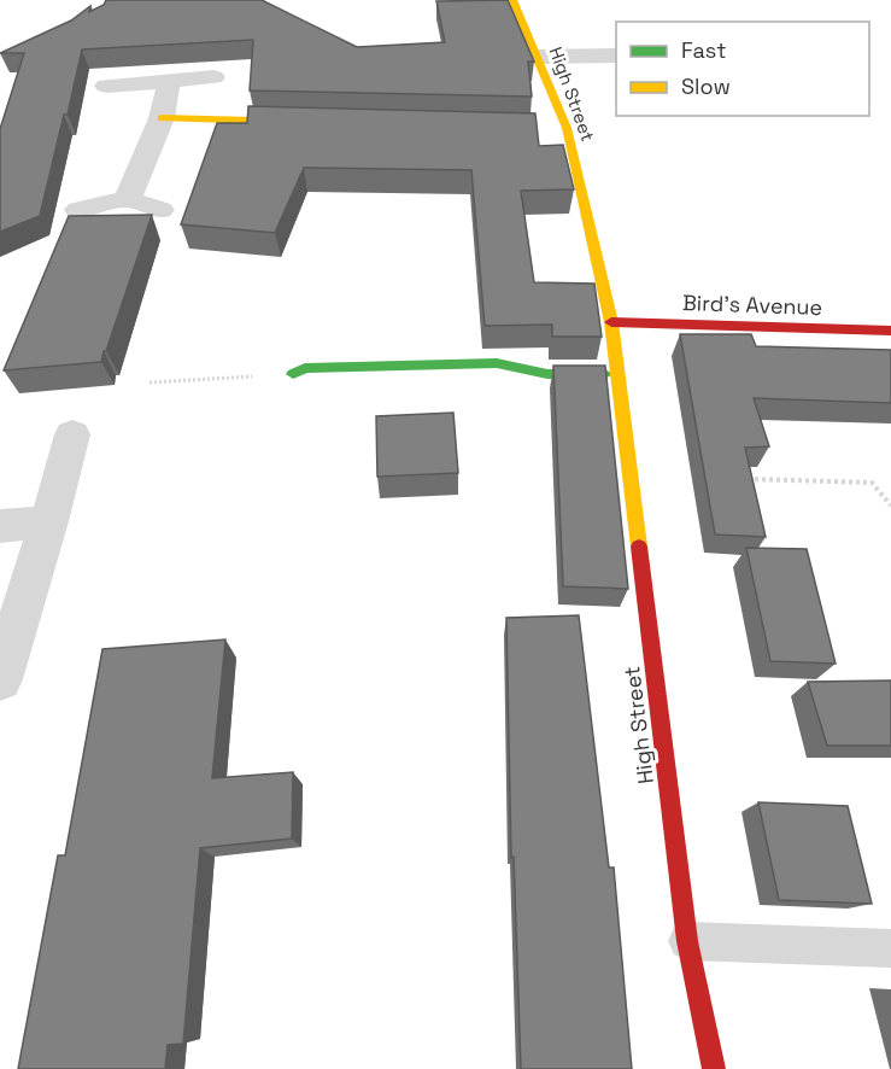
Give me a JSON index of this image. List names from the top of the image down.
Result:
{
  "streets": {
    "street": ["High Street", "Bird's Avenue"]
  },
  "crossings": [
    ["High Street", "Bird's Avenue"]
  ],
  "legend": ["Fast", "Slow"]
}
